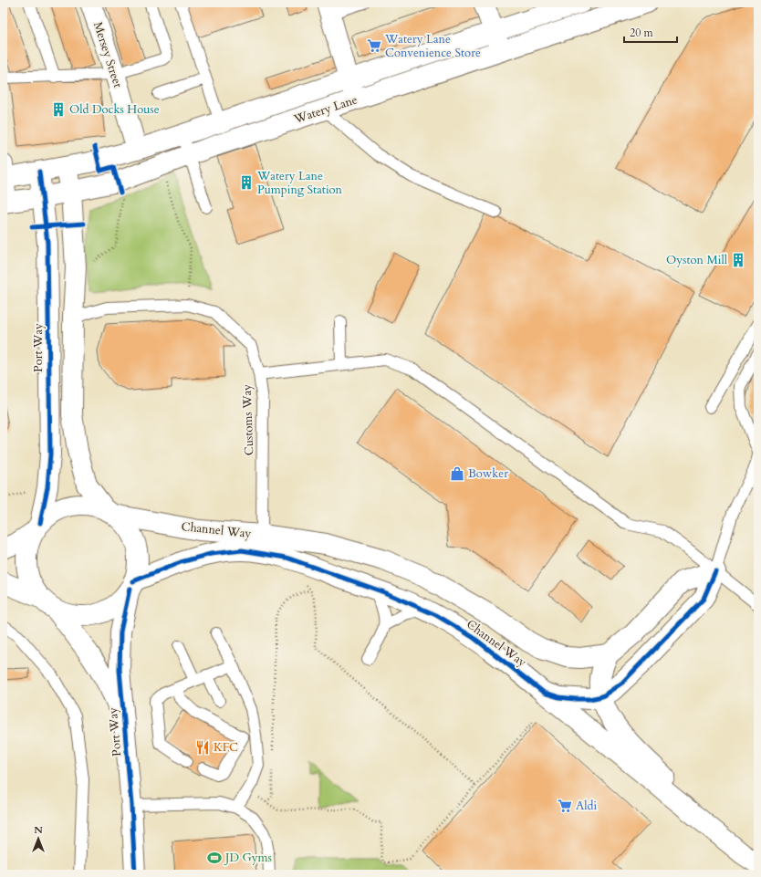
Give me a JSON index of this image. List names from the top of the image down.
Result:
{
  "streets": {
    "main road": [
      "Mersey Street",
      "Watery Lane",
      "Port Way",
      "Channel Way"
    ],
    "lane": ["Customs Way"]
  },
  "crossings": [
    ["Mersey Street", "Watery Lane"],
    ["Watery Lane", "Port Way"],
    ["Port Way", "Channel Way"],
    ["Customs Way", "Channel Way"]
  ],
  "places": {
    "supermarket": ["Watery Lane Convenience Store", "Aldi"],
    "building": ["Old Docks House", "Watery Lane Pumping Station", "Oyston Mill"],
    "shop": ["Bowker"],
    "restaurant": ["KFC"],
    "sports": ["JD Gyms"]
  },
  "scale_bar": "20 m",
  "north": "top"
}
